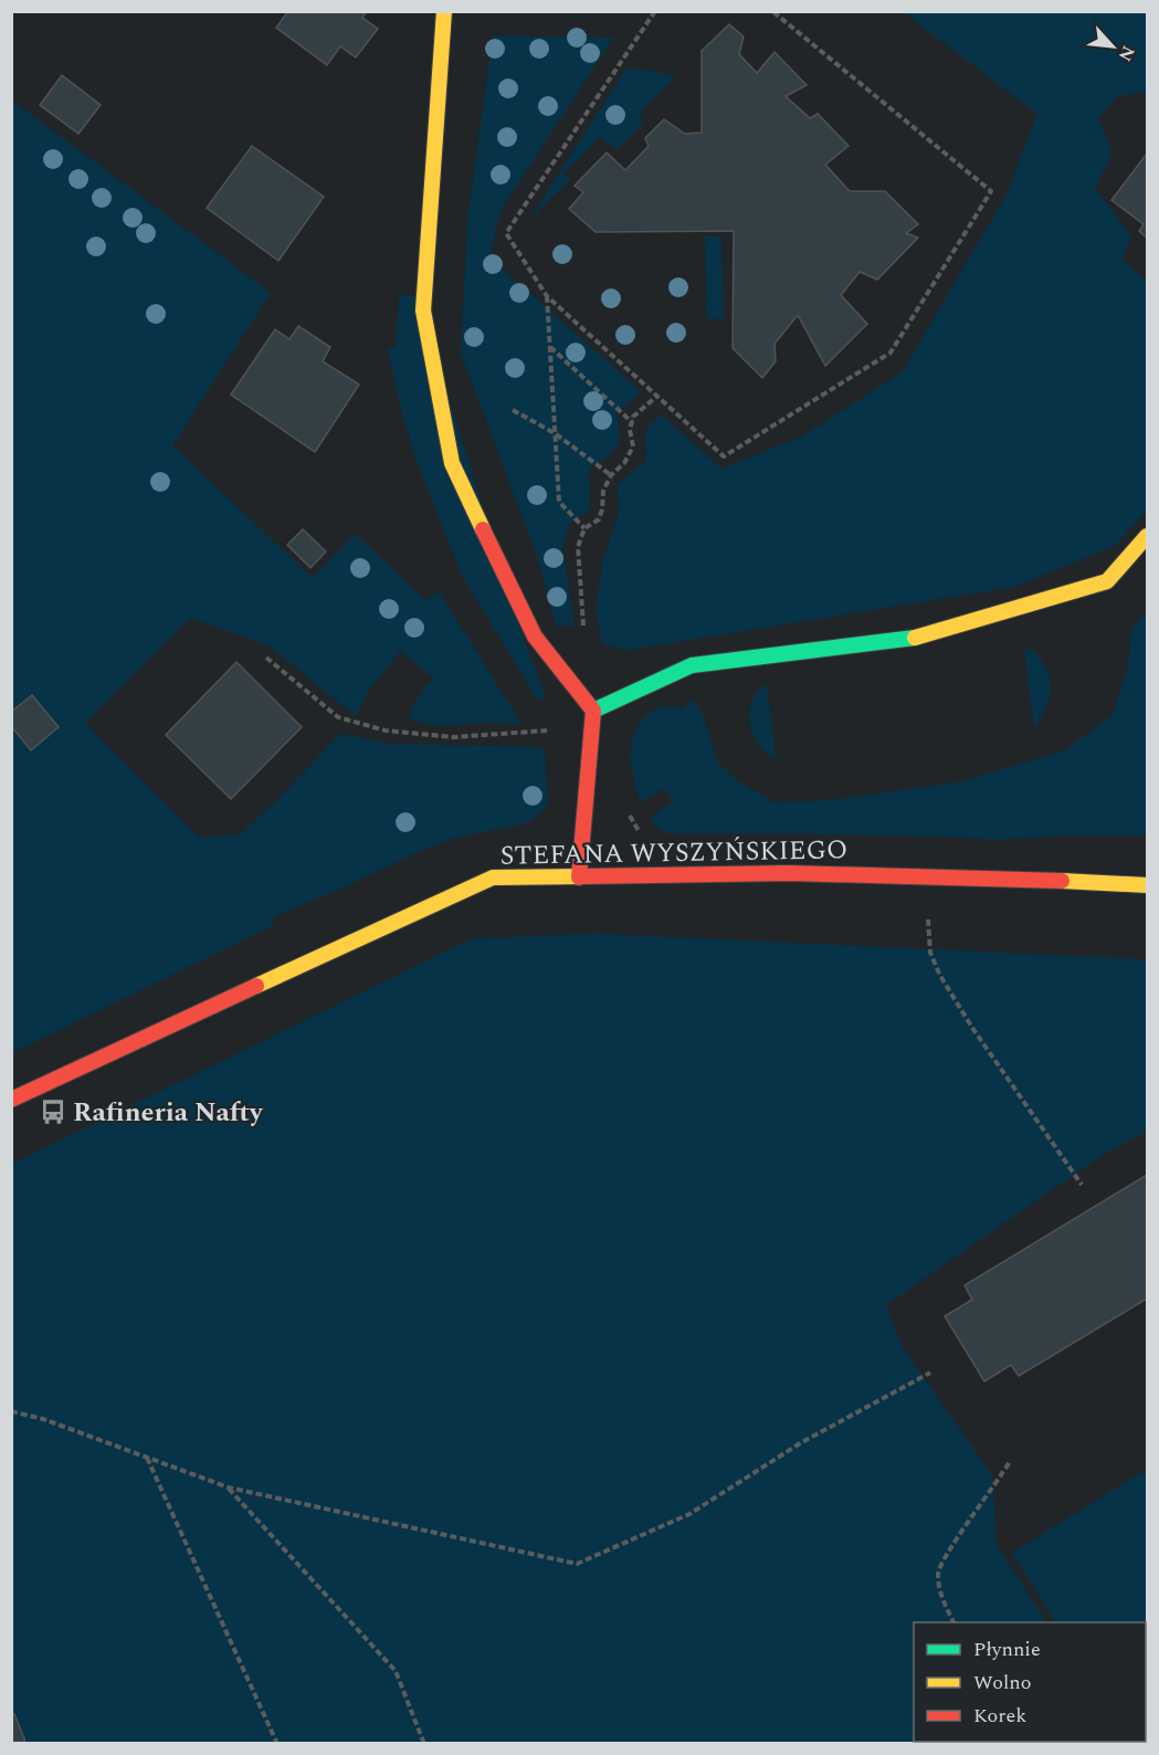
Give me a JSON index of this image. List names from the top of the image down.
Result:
{
  "streets": {
    "street": ["STEFANA WYSZYŃSKIEGO"]
  },
  "places": {
    "bus stop": ["Rafineria Nafty"]
  },
  "legend": ["Płynnie", "Wolno", "Korek"],
  "north": "bottom right"
}
